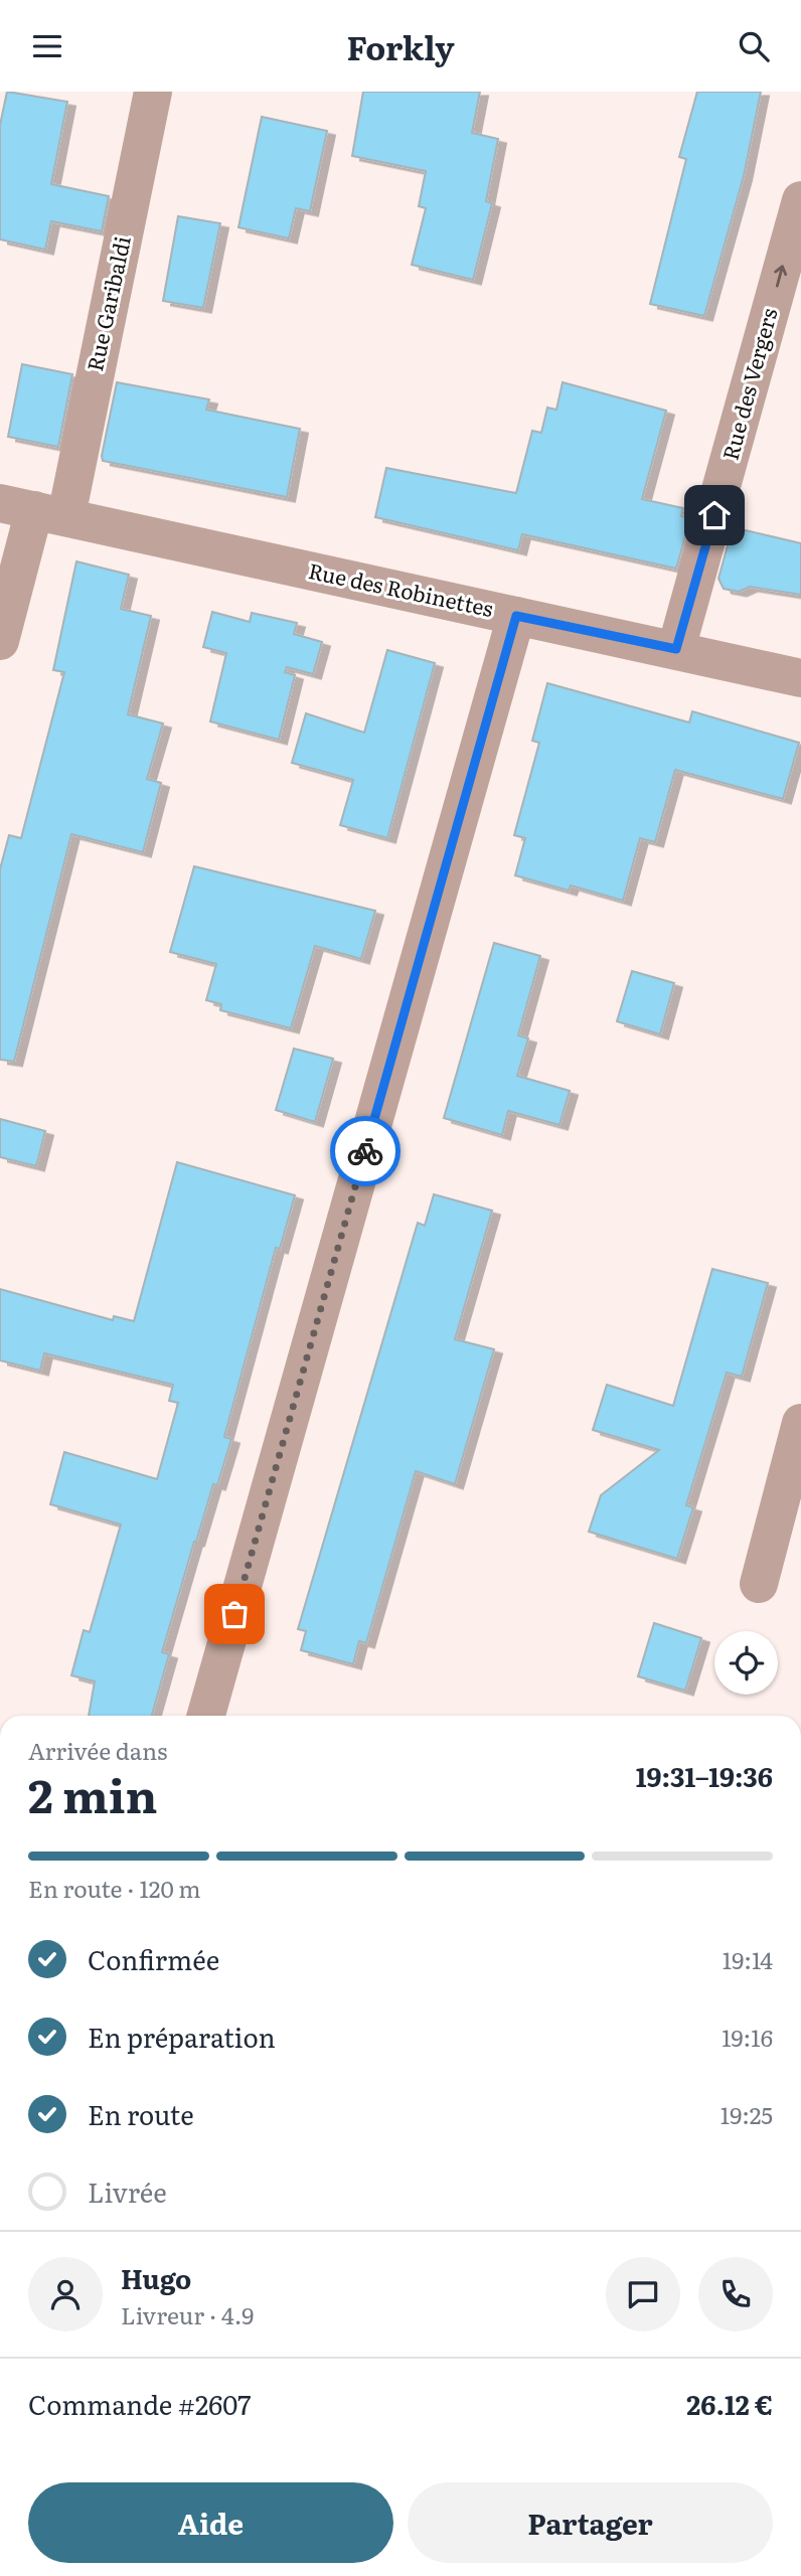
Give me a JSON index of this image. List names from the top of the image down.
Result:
{
  "streets": {
    "street": ["Rue Garibaldi", "Rue des Vergers", "Rue des Robinettes"]
  },
  "crossings": [
    ["Rue Garibaldi", "Rue des Robinettes"],
    ["Rue des Vergers", "Rue des Robinettes"]
  ],
  "one_way": ["Rue des Vergers"],
  "page": {
    "header": "Forkly",
    "heading": ["2 min", "Arrivée dans", "19:31–19:36"],
    "panel": [
      "Hugo",
      "Livreur · 4.9",
      "Commande #2607",
      "26.12 €"
    ],
    "bar": "En route · 120 m",
    "list": [
      ["Confirmée", "19:14"],
      ["En préparation", "19:16"],
      ["En route", "19:25"],
      "Livrée"
    ],
    "buttons": ["Aide", "Partager"]
  }
}
